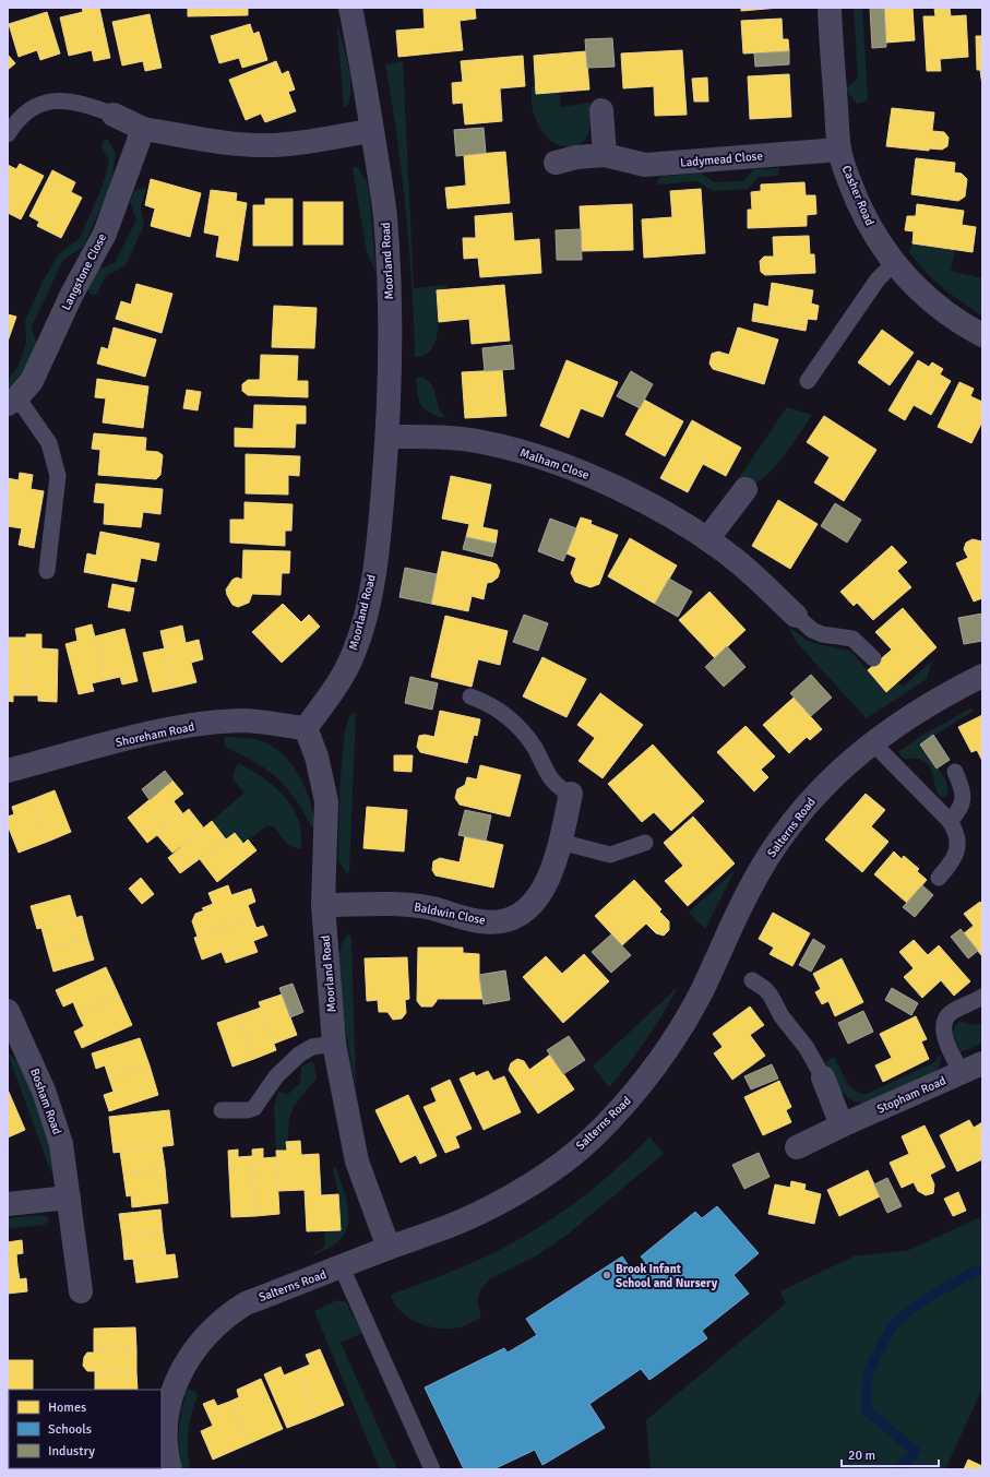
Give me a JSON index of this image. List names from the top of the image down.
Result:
{
  "streets": {
    "street": [
      "Ladymead Close",
      "Casher Road",
      "Moorland Road",
      "Langstone Close",
      "Malham Close",
      "Shoreham Road",
      "Salterns Road",
      "Baldwin Close",
      "Stopham Road",
      "Bosham Road"
    ]
  },
  "crossings": [
    ["Ladymead Close", "Casher Road"],
    ["Moorland Road", "Malham Close"],
    ["Moorland Road", "Shoreham Road"],
    ["Moorland Road", "Salterns Road"],
    ["Moorland Road", "Baldwin Close"]
  ],
  "places": ["Brook Infant School and Nursery"],
  "legend": ["Homes", "Schools", "Industry"],
  "scale_bar": "20 m"
}
